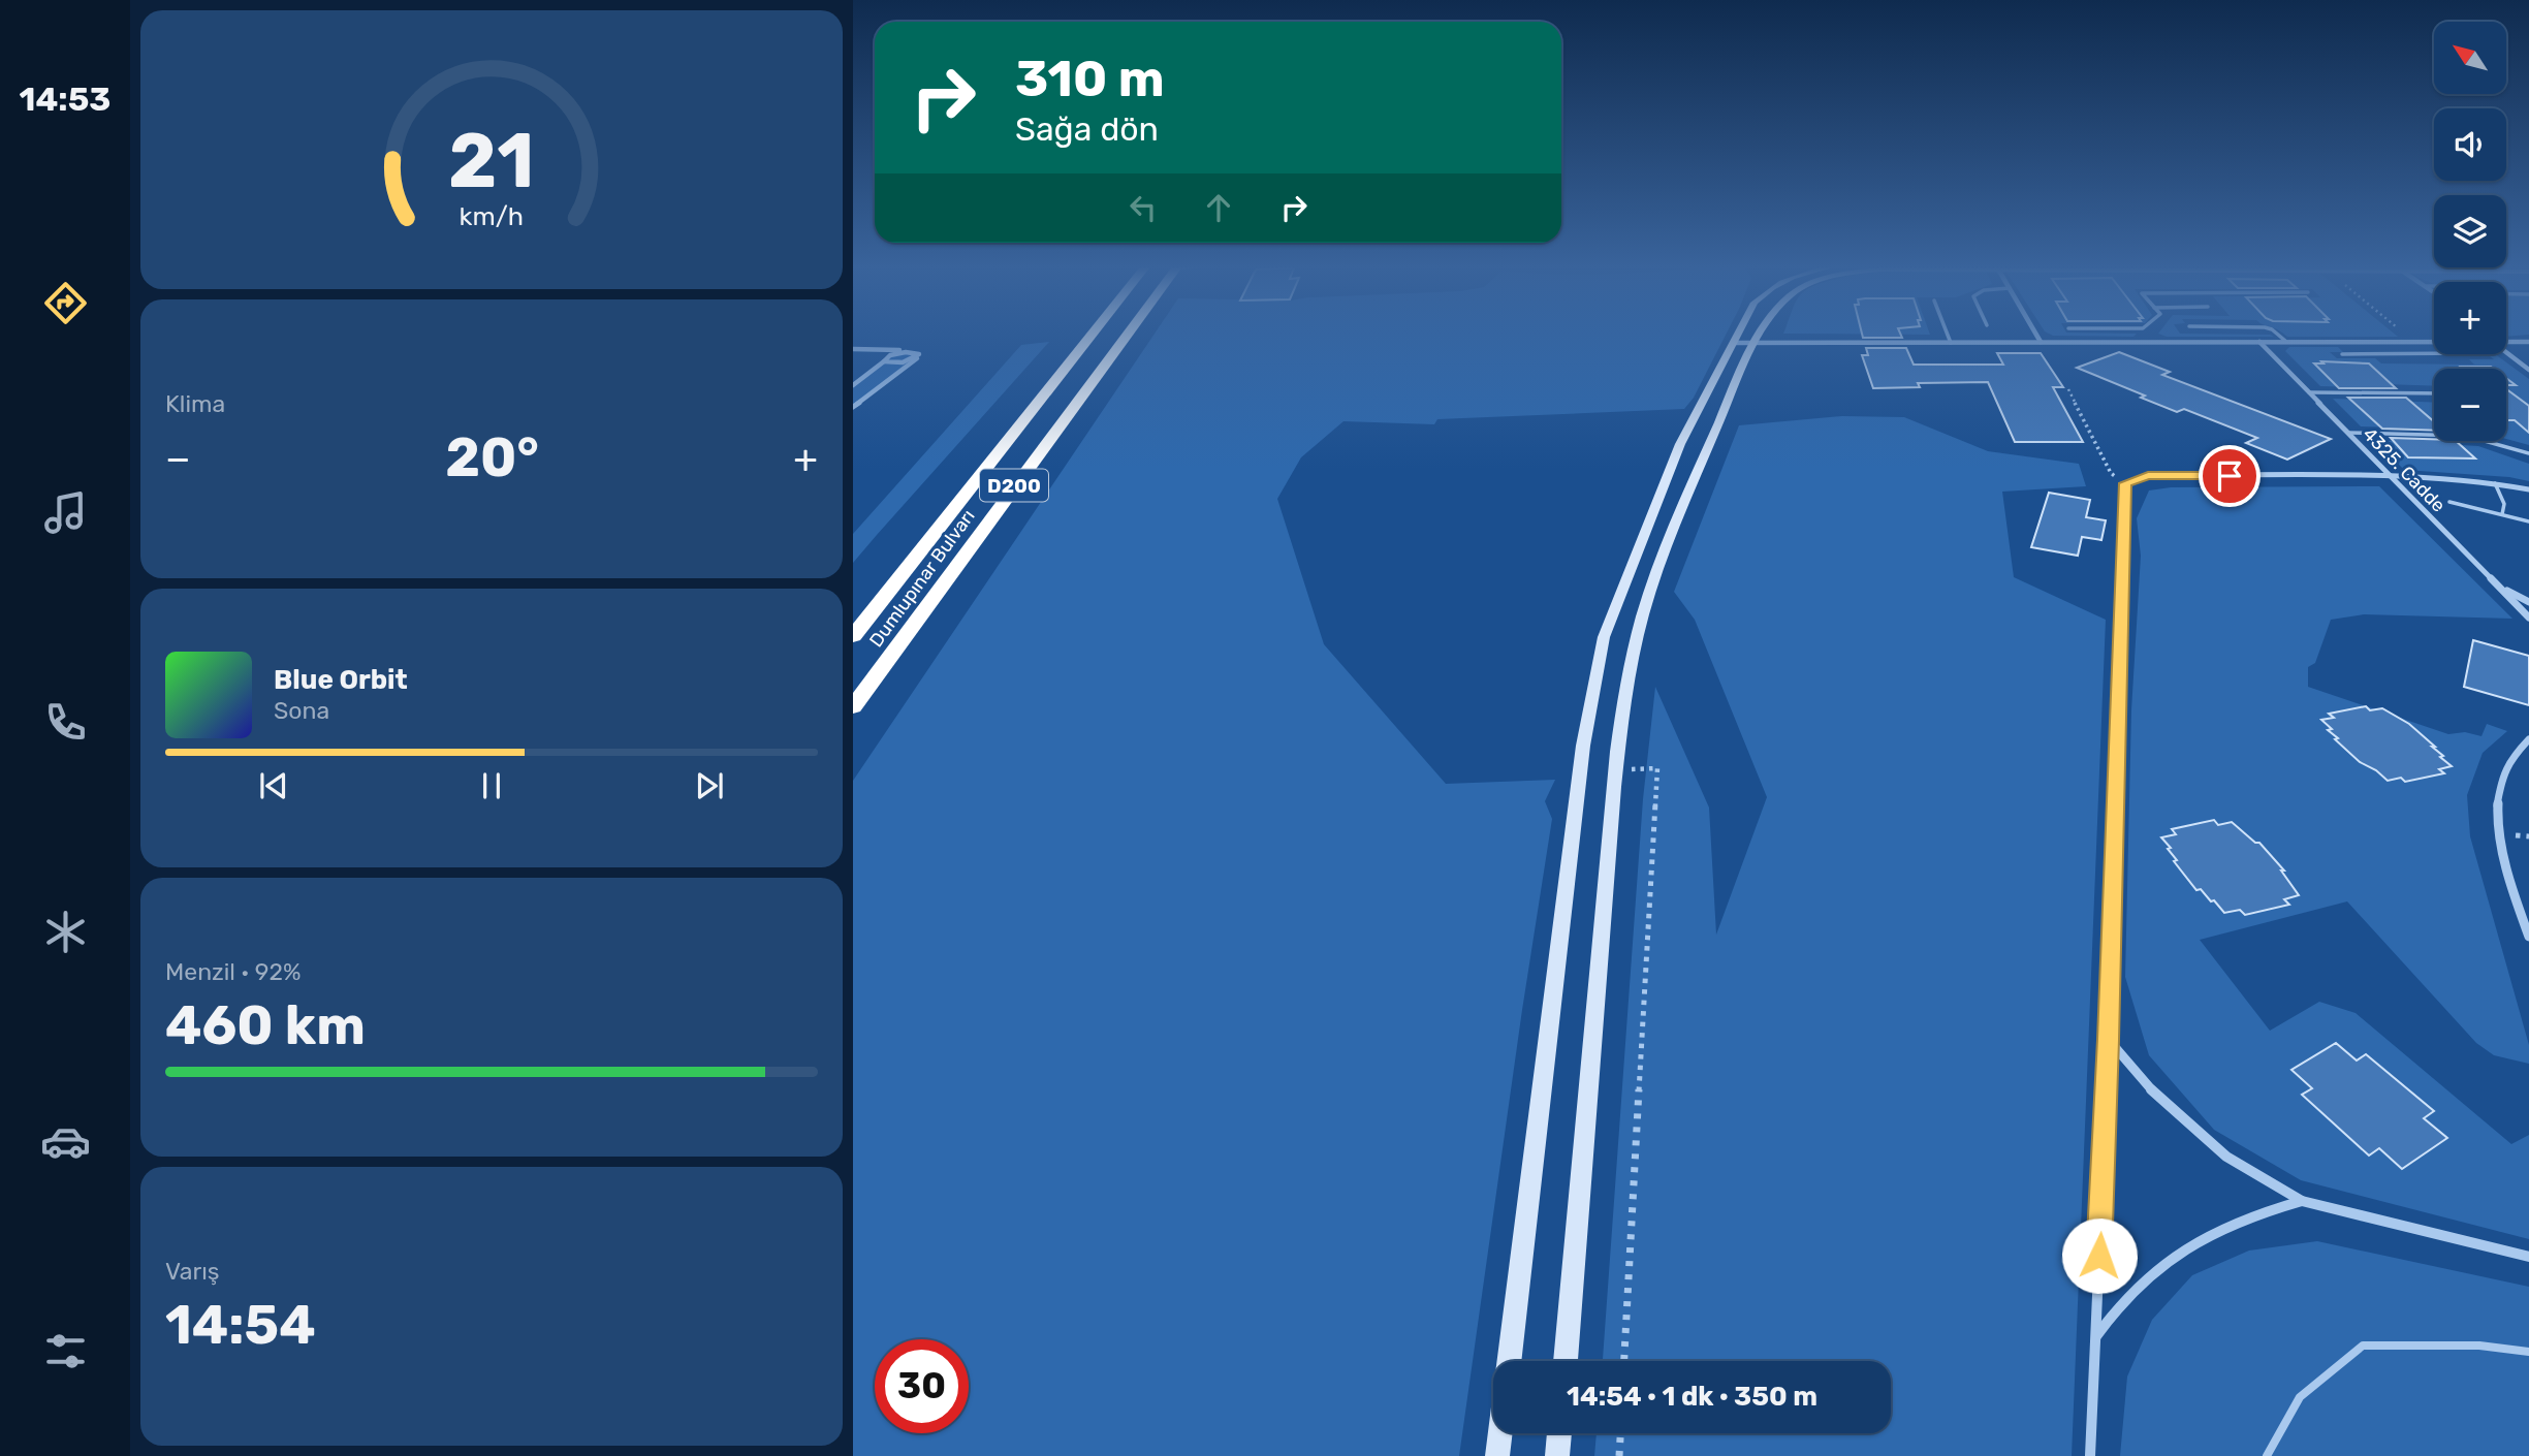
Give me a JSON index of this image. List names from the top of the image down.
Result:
{
  "streets": {
    "highway": ["D200", "Dumlupınar Bulvarı"],
    "street": ["4325. Cadde"]
  },
  "north": "top left",
  "page": {
    "tabs": "14:53",
    "map_buttons": ["+", "−"],
    "turn": ["310 m", "Sağa dön"],
    "tile": [
      "Klima",
      ["Menzil · 92%", "460 km"],
      ["Varış", "14:54"]
    ],
    "heat": ["−", "20°", "+"],
    "song": ["Blue Orbit", "Sona"],
    "limit": "30",
    "trip": "14:54 · 1 dk · 350 m",
    "gauge": ["21", "km/h"]
  }
}
